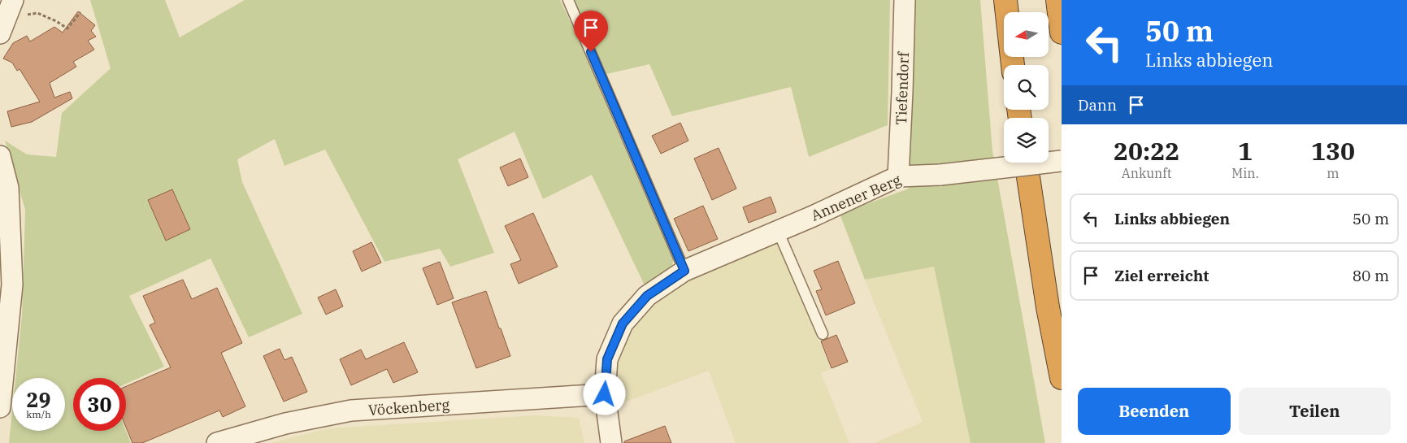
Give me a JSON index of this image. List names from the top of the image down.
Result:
{
  "streets": {
    "street": ["Tiefendorf", "Annener Berg", "Vöckenberg"]
  },
  "crossings": [
    ["Tiefendorf", "Annener Berg"]
  ],
  "north": "left",
  "page": {
    "turn": ["50 m", "Links abbiegen"],
    "then": "Dann",
    "eta": [
      "20:22",
      "Ankunft",
      "1",
      "Min.",
      "130",
      "m"
    ],
    "list": [
      {
        "name": "Links abbiegen",
        "value": "50 m"
      },
      {
        "name": "Ziel erreicht",
        "value": "80 m"
      }
    ],
    "speed": "29 km/h",
    "limit": "30",
    "buttons": ["Beenden", "Teilen"]
  }
}
